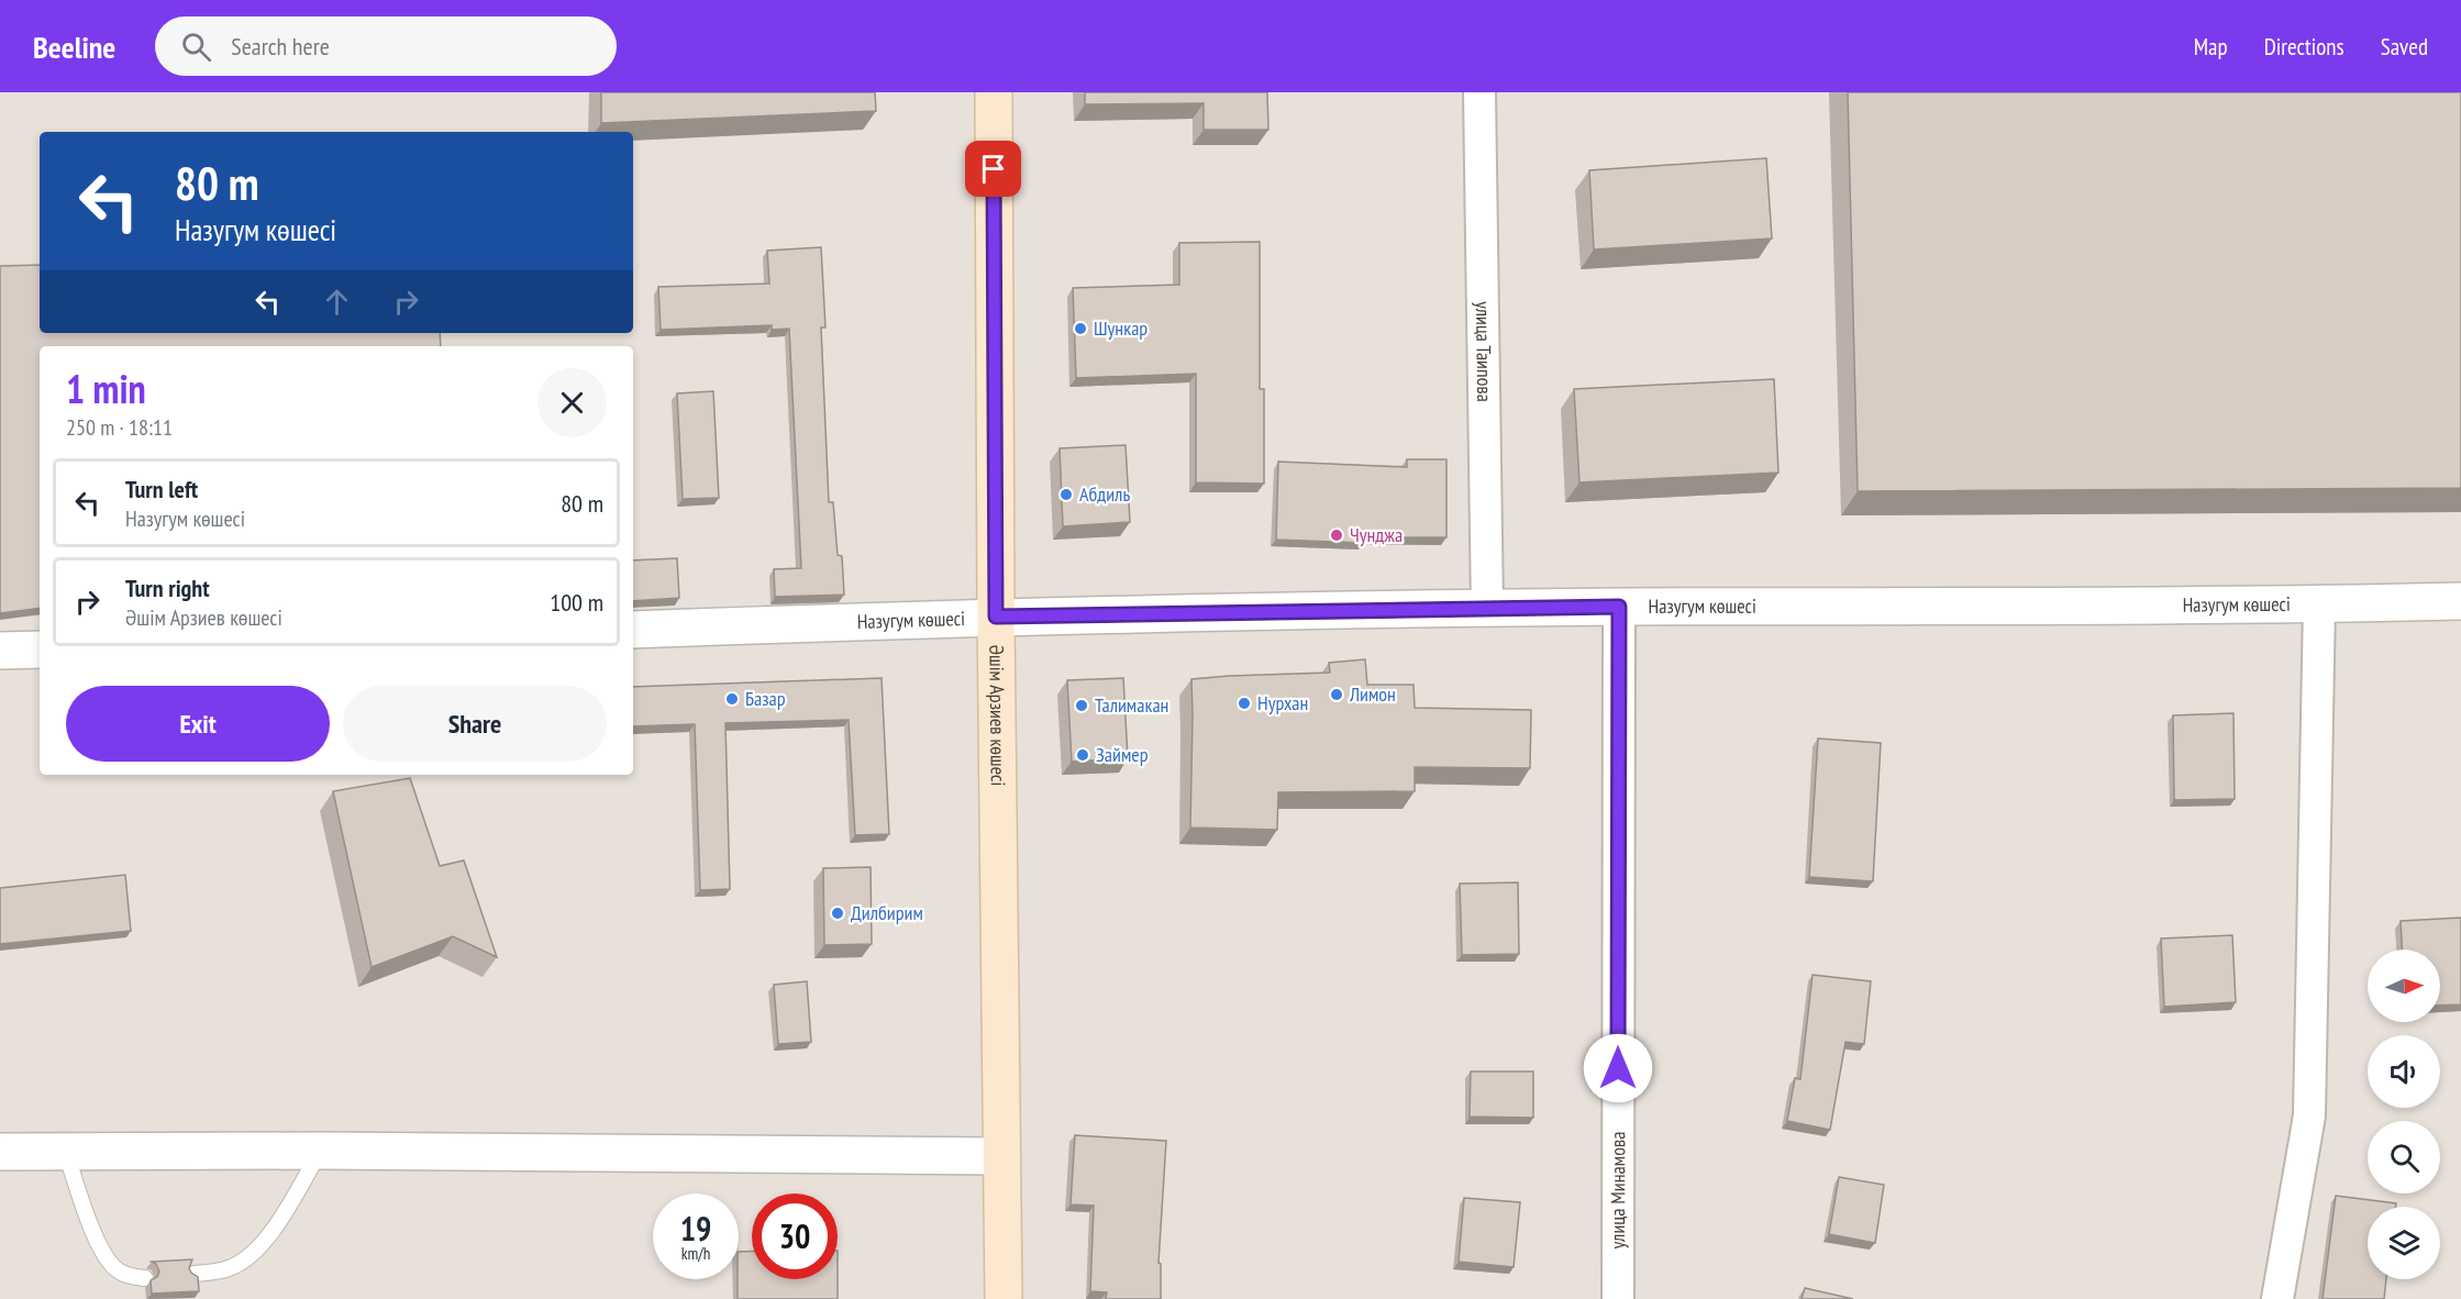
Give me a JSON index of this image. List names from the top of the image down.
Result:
{
  "streets": {
    "main road": ["Әшім Арзиев көшесі"],
    "street": ["улица Таипова", "Назугум көшесі", "улица Минамова"]
  },
  "crossings": [
    ["улица Таипова", "Назугум көшесі"],
    ["Назугум көшесі", "Әшім Арзиев көшесі"],
    ["Назугум көшесі", "улица Минамова"]
  ],
  "places": [
    "Шункар",
    "Абдиль",
    "Чунджа",
    "Лимон",
    "Базар",
    "Нурхан",
    "Талимакан",
    "Займер",
    "Дилбирим"
  ],
  "north": "right",
  "page": {
    "header": "Beeline",
    "search": "Search here",
    "nav": ["Map", "Directions", "Saved"],
    "turn": ["80 m", "Назугум көшесі"],
    "heading": ["1 min", "250 m · 18:11"],
    "list": [
      {
        "name": "Turn left",
        "note": "Назугум көшесі",
        "value": "80 m"
      },
      {
        "name": "Turn right",
        "note": "Әшім Арзиев көшесі",
        "value": "100 m"
      }
    ],
    "buttons": ["Exit", "Share"],
    "speed": "19 km/h",
    "limit": "30"
  }
}
